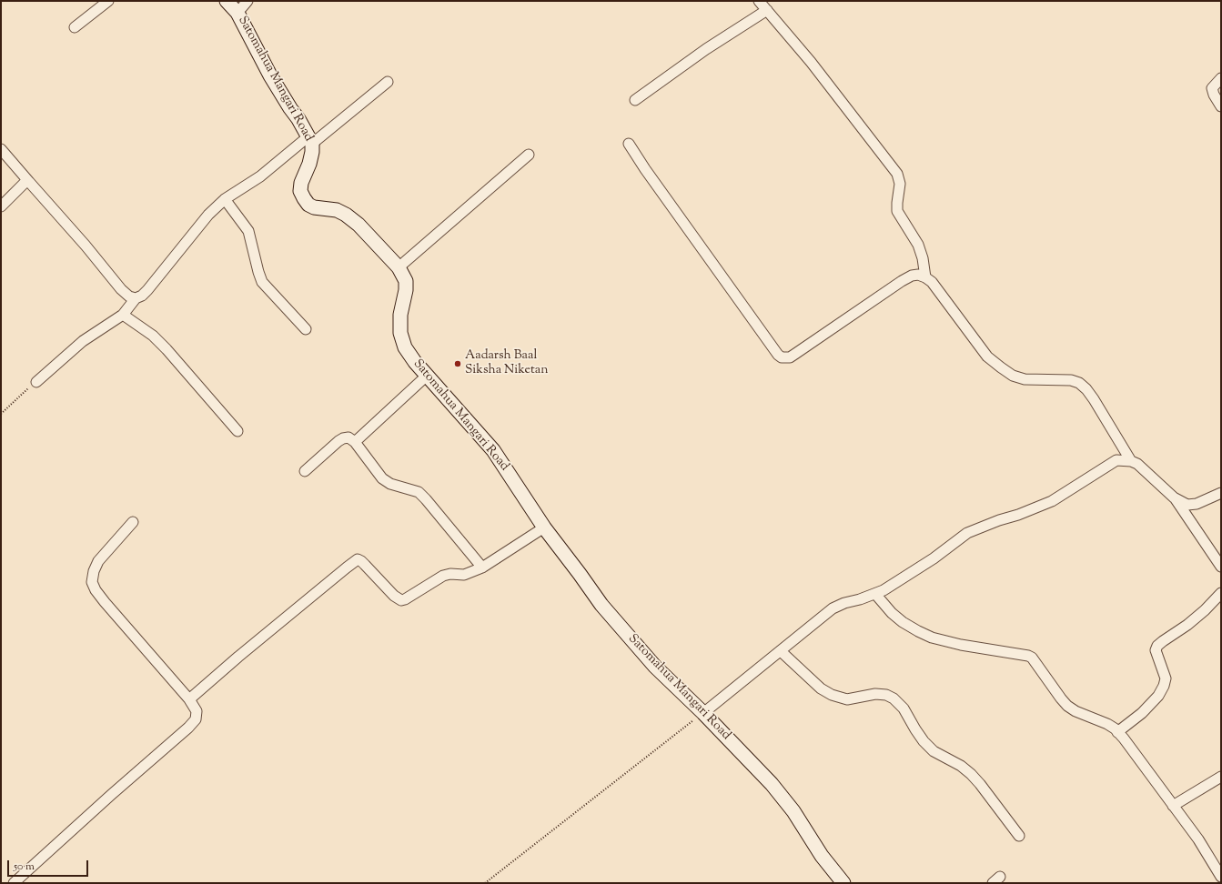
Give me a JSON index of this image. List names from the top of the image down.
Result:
{
  "streets": {
    "street": ["Satomahua Mangari Road"]
  },
  "places": ["Aadarsh Baal Siksha Niketan"],
  "scale_bar": "50 m"
}
